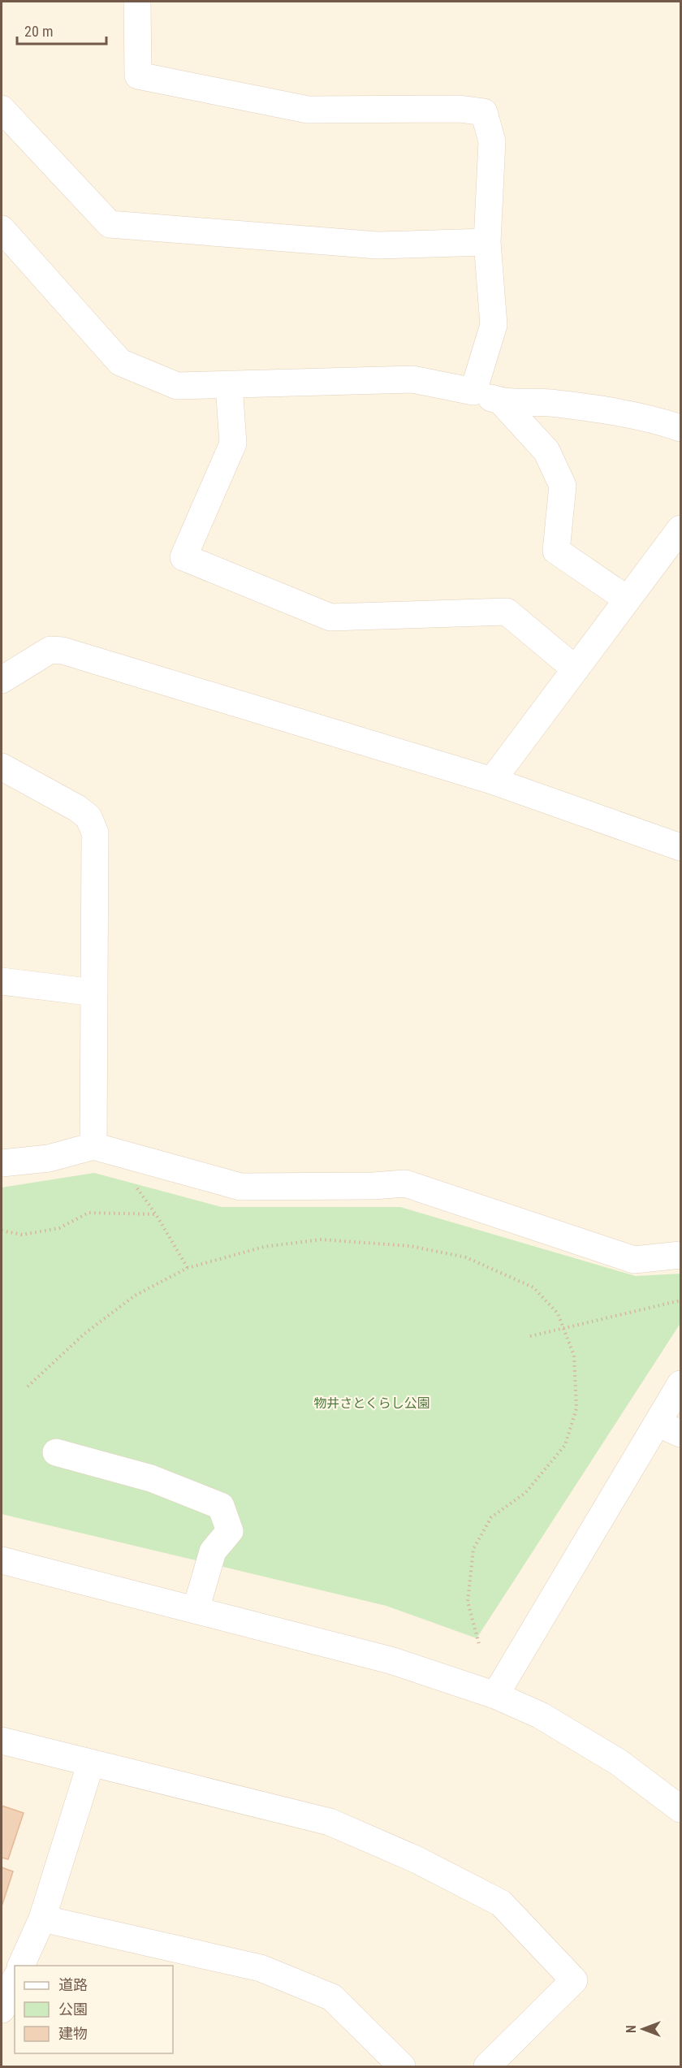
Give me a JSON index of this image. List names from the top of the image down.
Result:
{
  "parks": ["物井さとくらし公園"],
  "legend": ["道路", "公園", "建物"],
  "scale_bar": "20 m",
  "north": "left"
}
